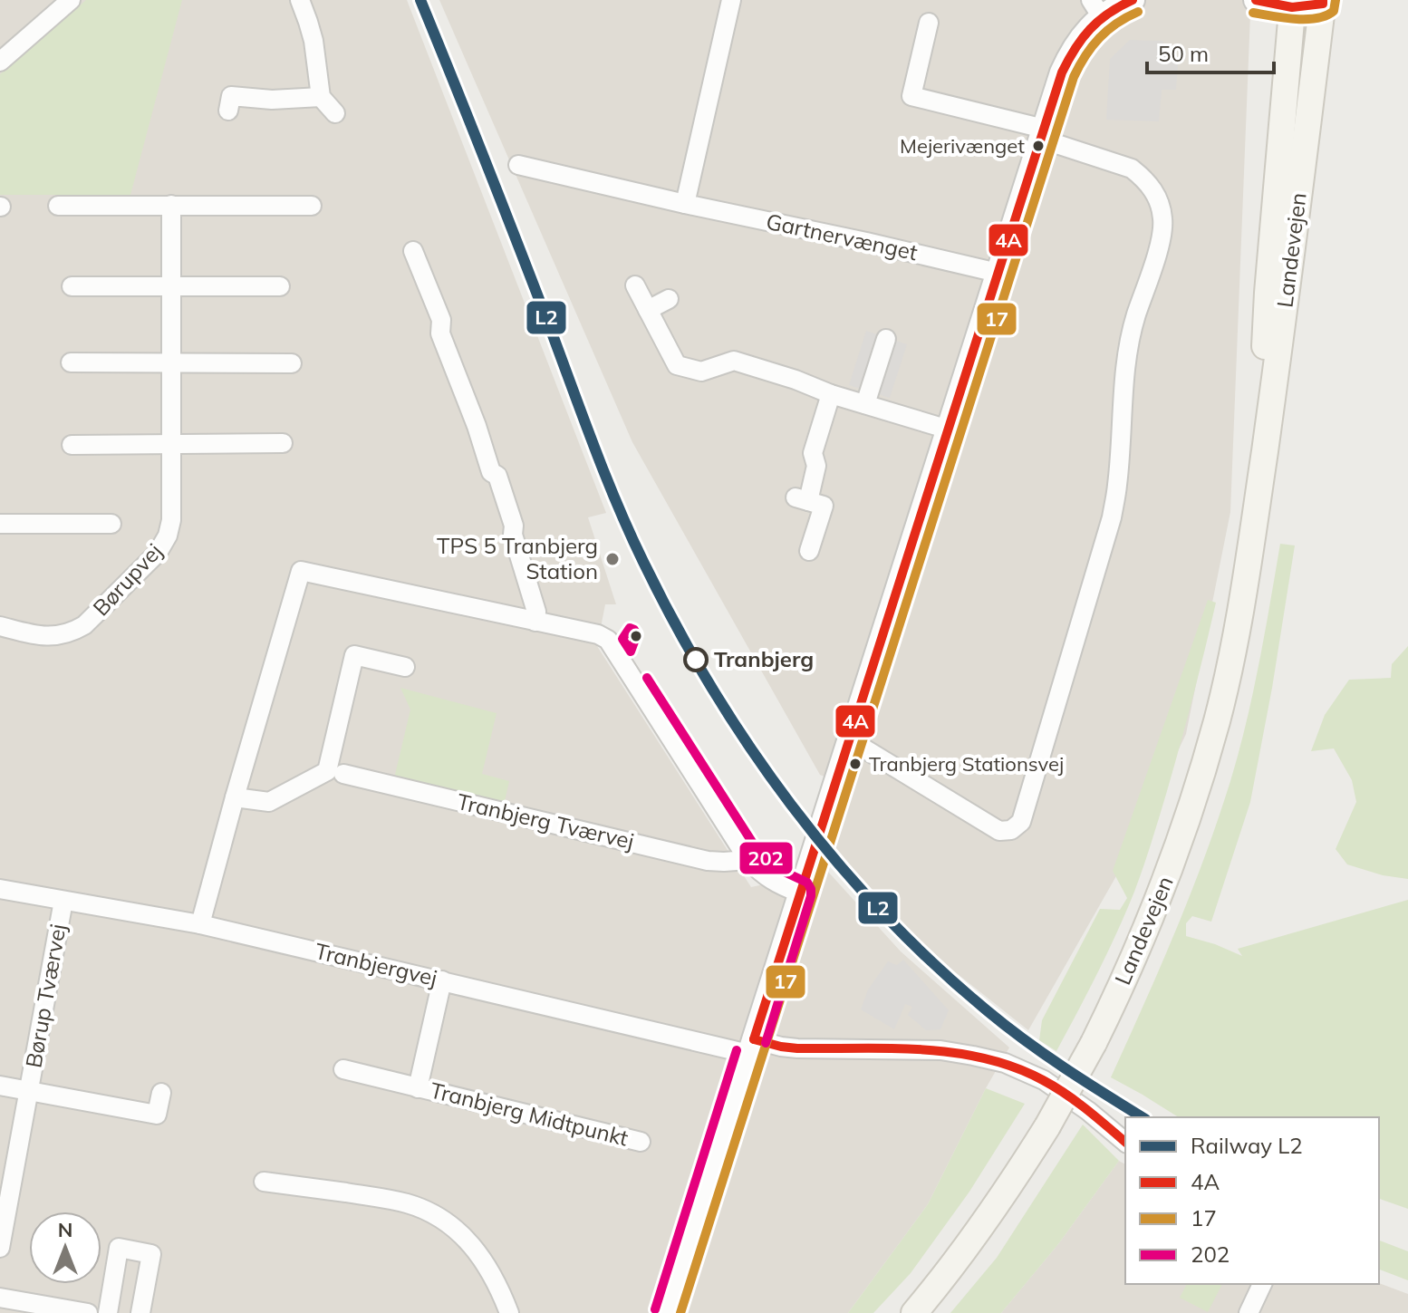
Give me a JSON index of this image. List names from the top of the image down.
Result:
{
  "streets": {
    "main road": ["Landevejen"],
    "street": [
      "Gartnervænget",
      "Børupvej",
      "Tranbjerg Tværvej",
      "Tranbjergvej",
      "Børup Tværvej",
      "Tranbjerg Midtpunkt"
    ]
  },
  "crossings": [
    ["Tranbjergvej", "Børup Tværvej"],
    ["Tranbjergvej", "Tranbjerg Midtpunkt"]
  ],
  "places": [
    "Mejerivænget",
    "TPS 5 Tranbjerg Station",
    "Tranbjerg",
    "Tranbjerg Stationsvej"
  ],
  "lines": [
    "rail line L2",
    "transit line 4A",
    "transit line 17",
    "transit line 202"
  ],
  "legend": [
    "Railway L2",
    "4A",
    "17",
    "202"
  ],
  "scale_bar": "50 m",
  "north": "top"
}
